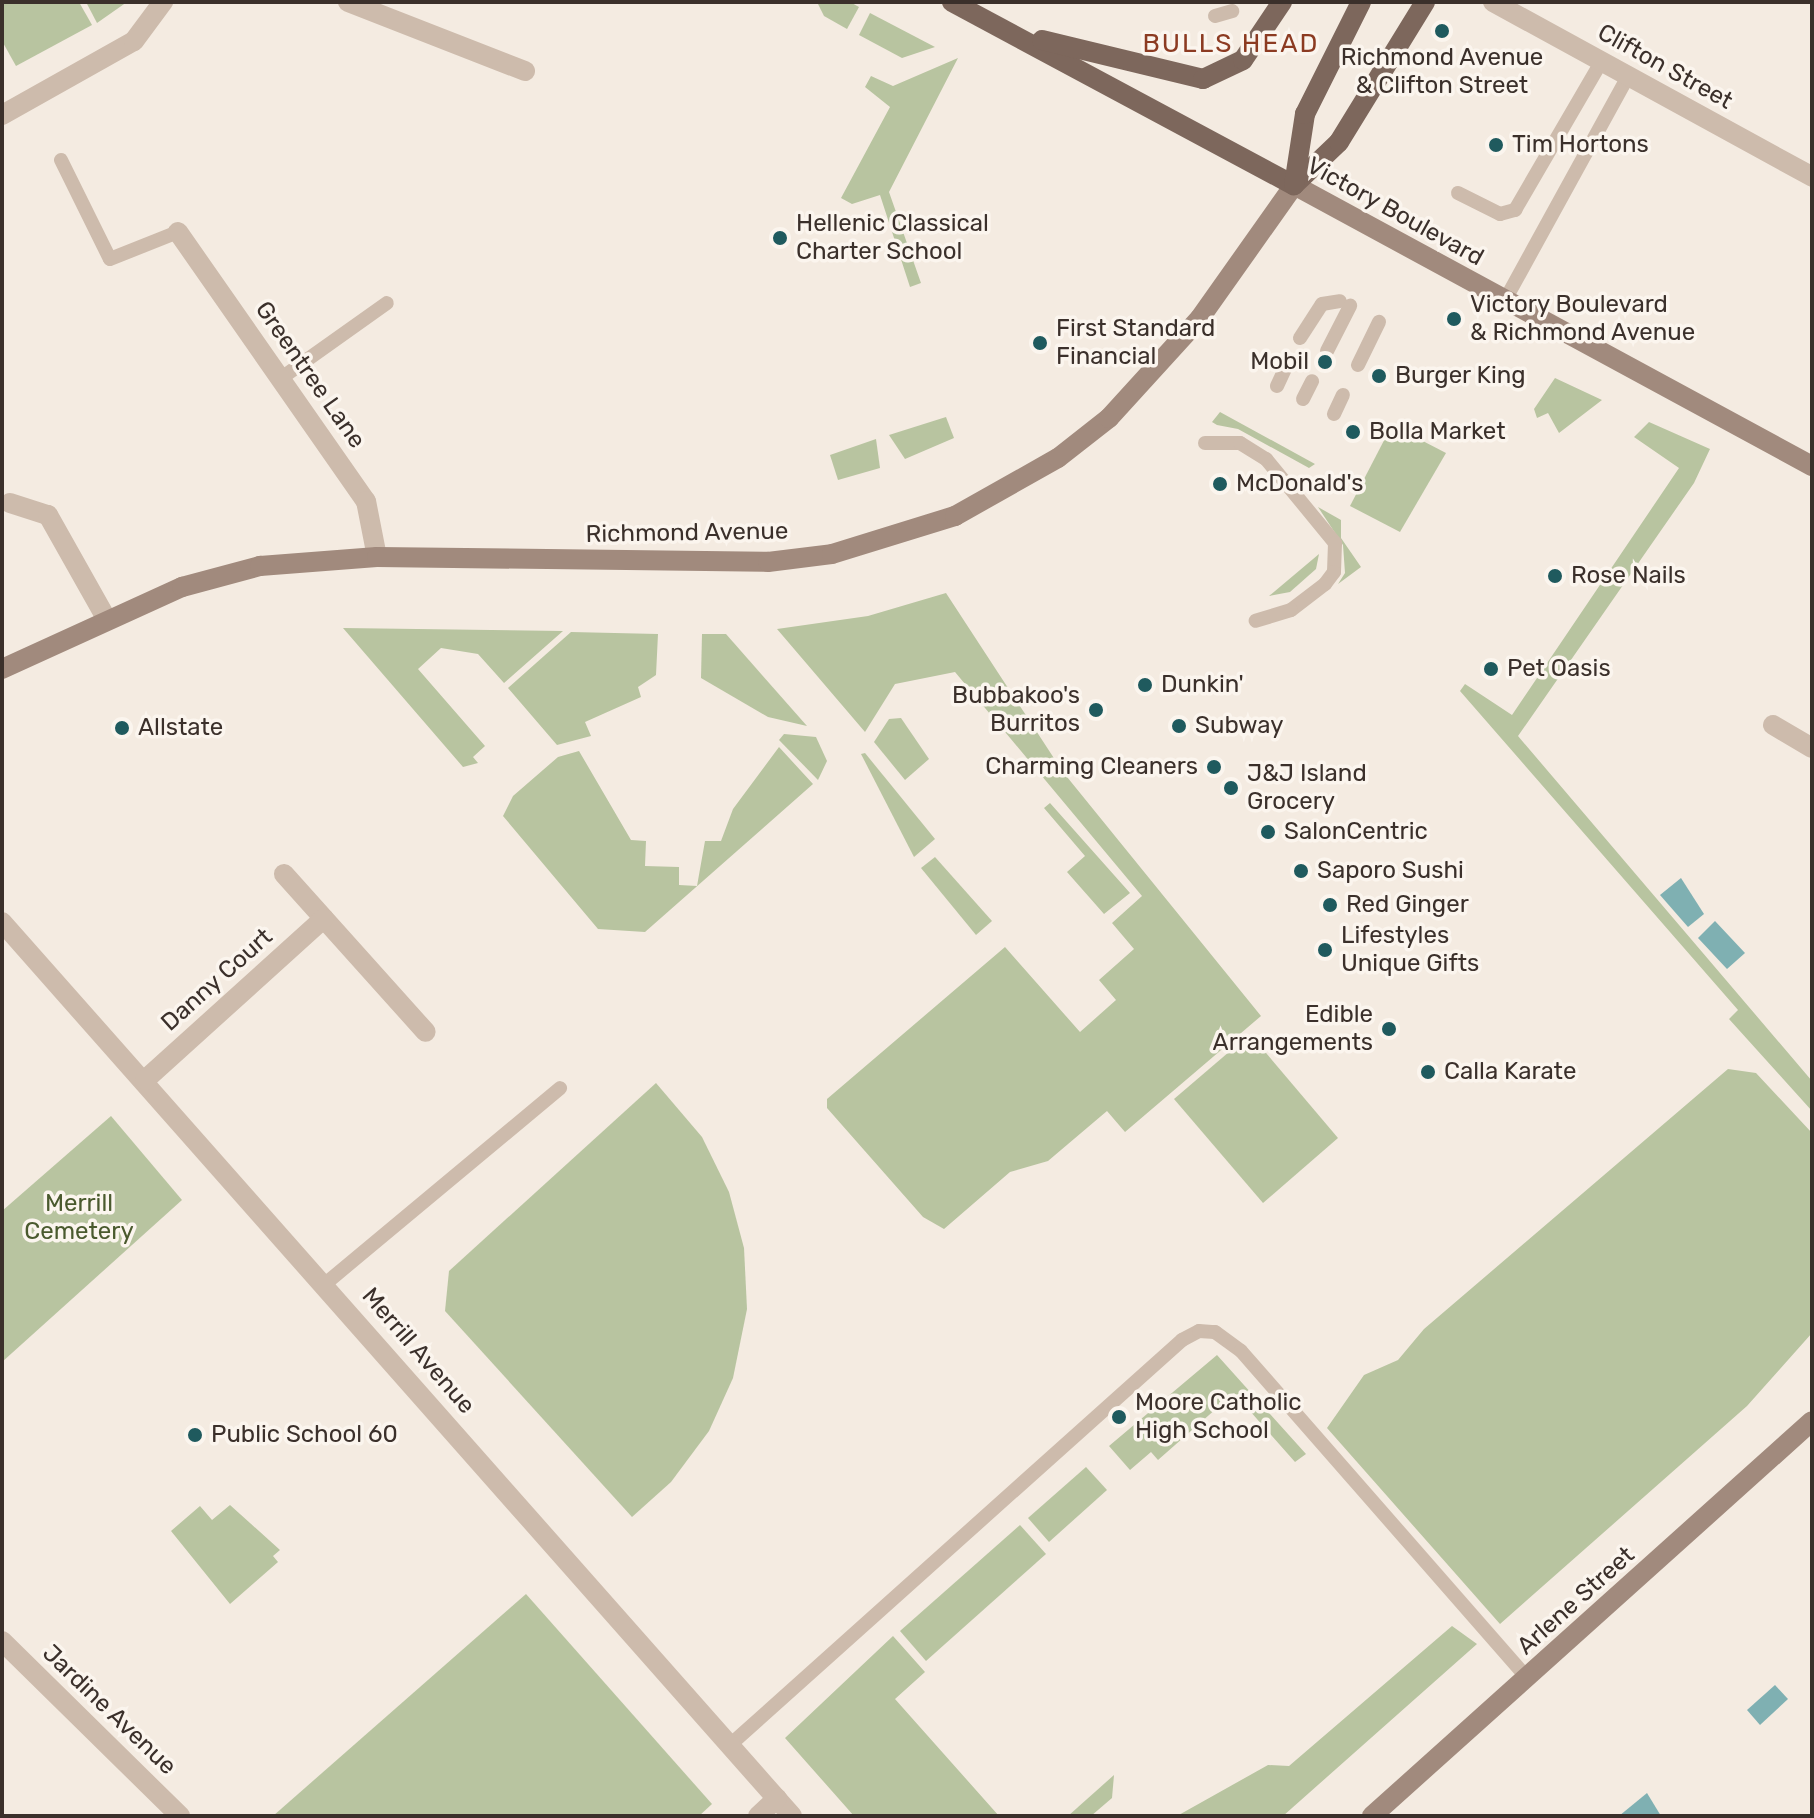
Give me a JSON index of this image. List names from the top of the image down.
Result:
{
  "streets": {
    "main road": ["Victory Boulevard", "Richmond Avenue", "Arlene Street"],
    "street": [
      "Clifton Street",
      "Greentree Lane",
      "Danny Court",
      "Merrill Avenue",
      "Jardine Avenue"
    ]
  },
  "crossings": [
    ["Victory Boulevard", "Richmond Avenue"],
    ["Greentree Lane", "Richmond Avenue"],
    ["Danny Court", "Merrill Avenue"]
  ],
  "districts": ["BULLS HEAD"],
  "parks": ["Merrill Cemetery"],
  "places": [
    "Richmond Avenue & Clifton Street",
    "Tim Hortons",
    "Hellenic Classical Charter School",
    "Victory Boulevard & Richmond Avenue",
    "First Standard Financial",
    "Mobil",
    "Burger King",
    "Bolla Market",
    "McDonald's",
    "Rose Nails",
    "Pet Oasis",
    "Dunkin'",
    "Bubbakoo's Burritos",
    "Subway",
    "Allstate",
    "Charming Cleaners",
    "J&J Island Grocery",
    "SalonCentric",
    "Saporo Sushi",
    "Red Ginger",
    "Lifestyles Unique Gifts",
    "Edible Arrangements",
    "Calla Karate",
    "Moore Catholic High School",
    "Public School 60"
  ]
}
